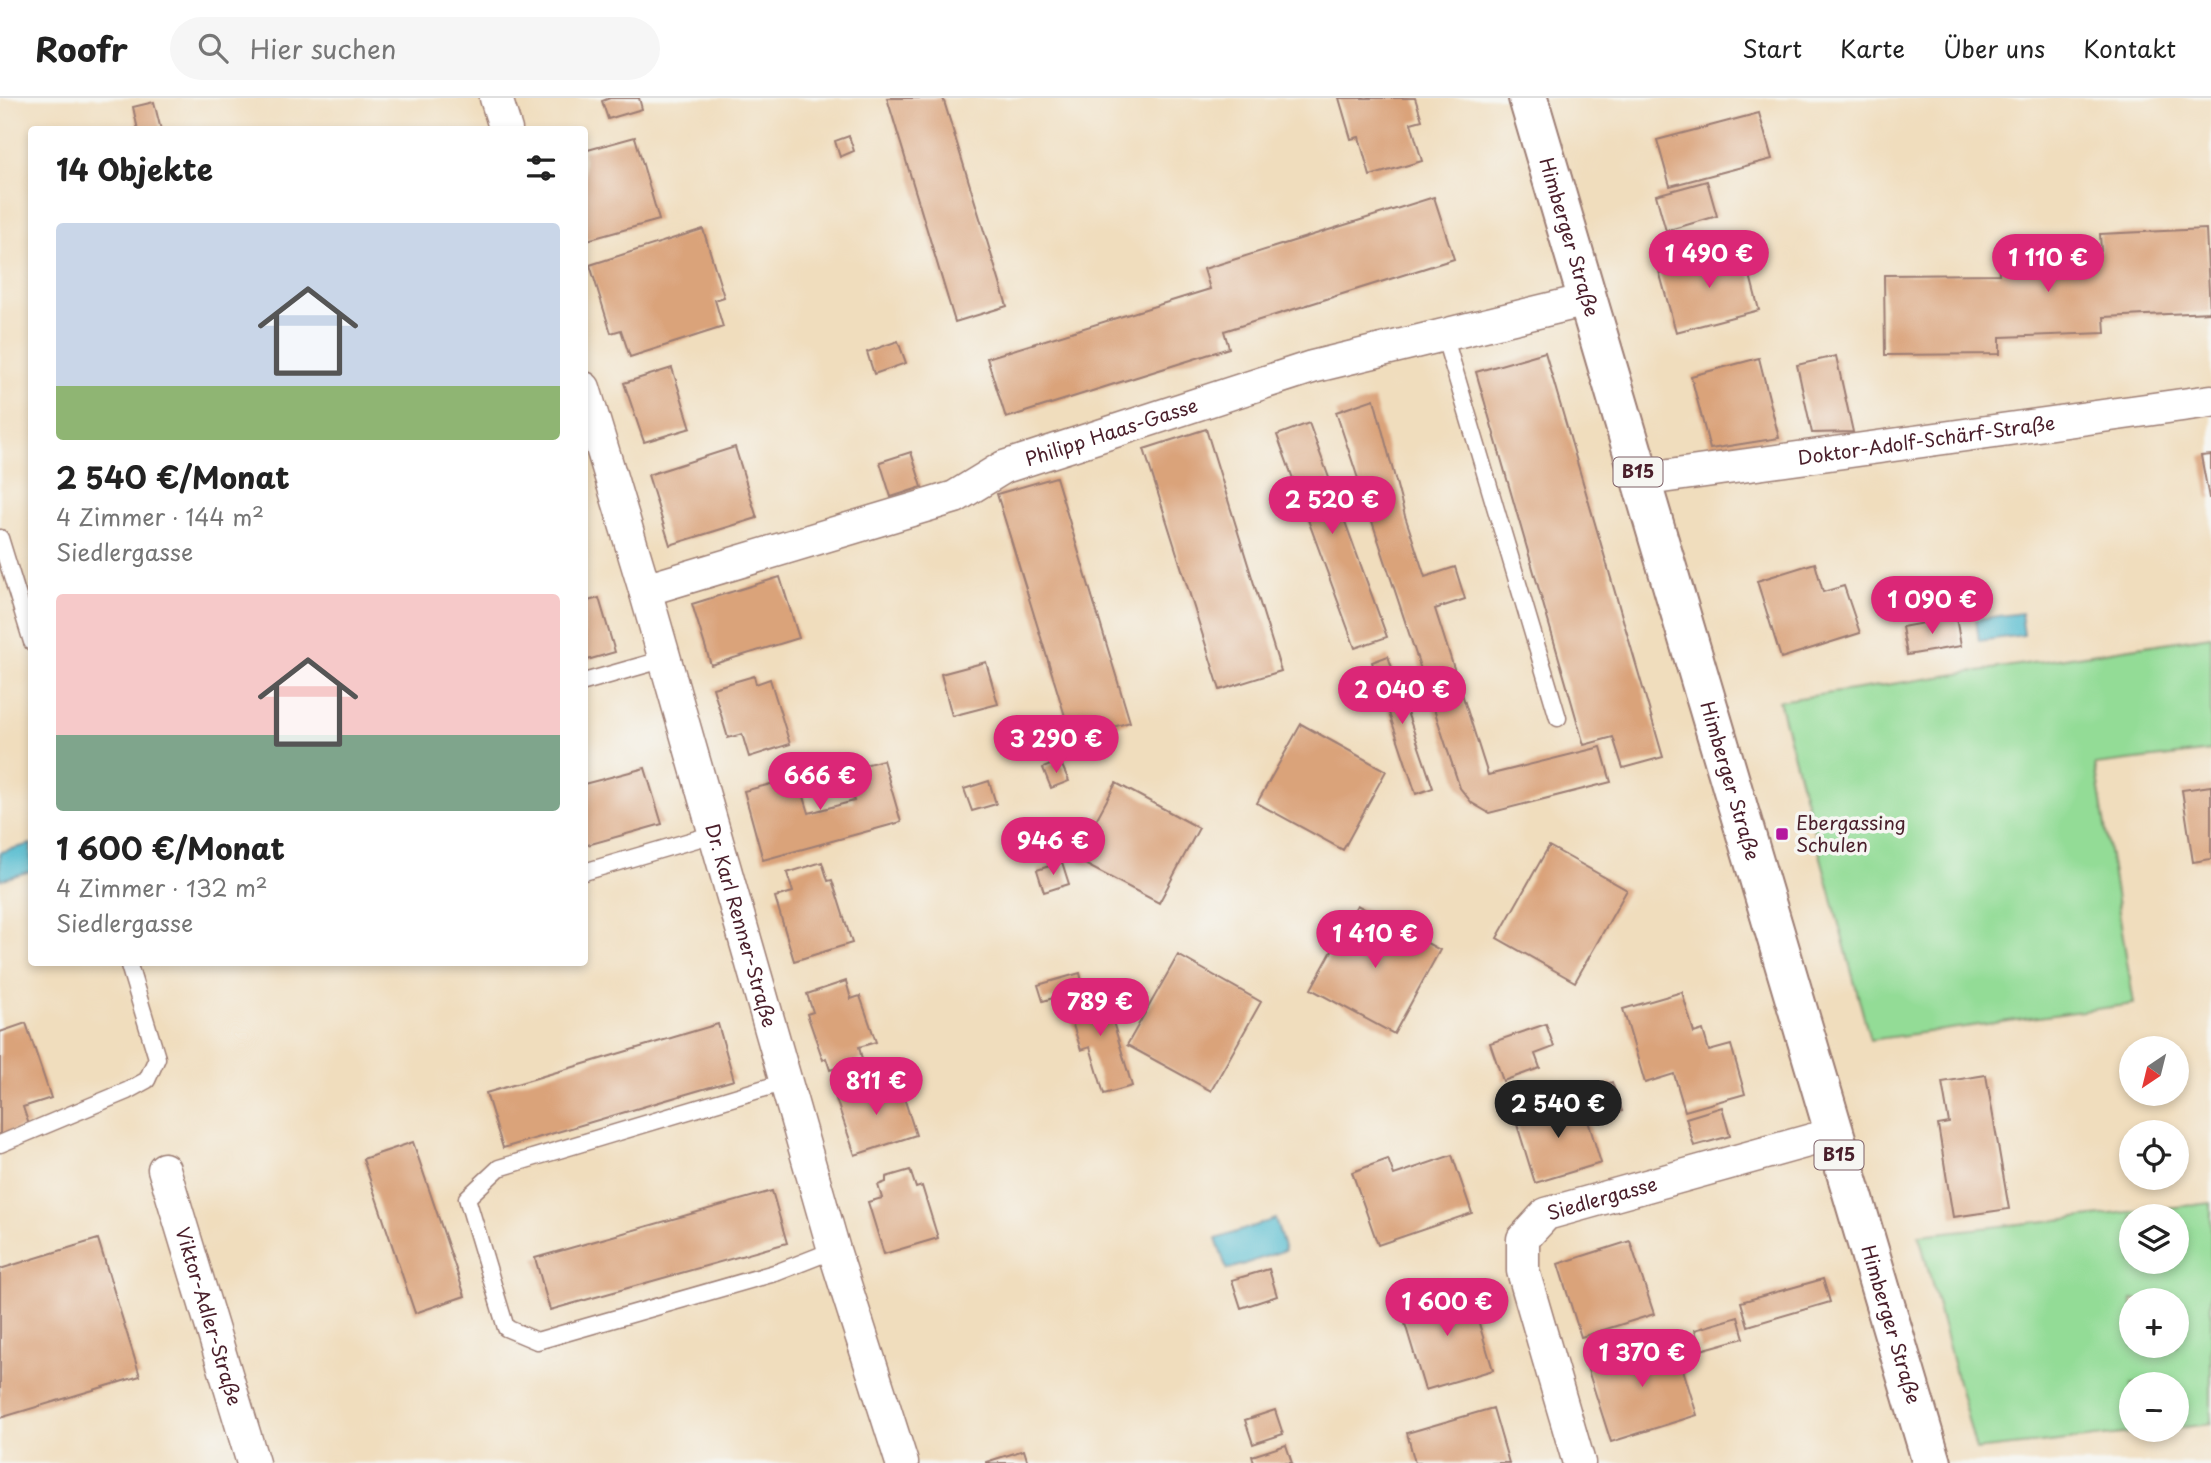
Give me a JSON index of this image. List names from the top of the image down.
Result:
{
  "streets": {
    "main road": ["Himberger Straße", "B15"],
    "street": [
      "Philipp Haas-Gasse",
      "Doktor-Adolf-Schärf-Straße",
      "Dr. Karl Renner-Straße",
      "Siedlergasse",
      "Viktor-Adler-Straße"
    ]
  },
  "crossings": [
    ["Himberger Straße", "Philipp Haas-Gasse"],
    ["Himberger Straße", "Doktor-Adolf-Schärf-Straße"],
    ["Himberger Straße", "Siedlergasse"],
    ["Philipp Haas-Gasse", "Dr. Karl Renner-Straße"]
  ],
  "places": {
    "transit": ["Ebergassing Schulen"]
  },
  "north": "bottom left",
  "page": {
    "header": "Roofr",
    "search": "Hier suchen",
    "nav": [
      "Start",
      "Karte",
      "Über uns",
      "Kontakt"
    ],
    "heading": "14 Objekte",
    "list": [
      {
        "name": "2 540 €/Monat",
        "note": "4 Zimmer · 144 m² · Siedlergasse"
      },
      {
        "name": "1 600 €/Monat",
        "note": "4 Zimmer · 132 m² · Siedlergasse"
      }
    ],
    "price": [
      "1 490 €",
      "1 110 €",
      "2 520 €",
      "1 090 €",
      "2 040 €",
      "3 290 €",
      "666 €",
      "946 €",
      "1 410 €",
      "789 €",
      "811 €",
      "2 540 €",
      "1 600 €",
      "1 370 €"
    ],
    "map_buttons": ["+", "−"]
  }
}
